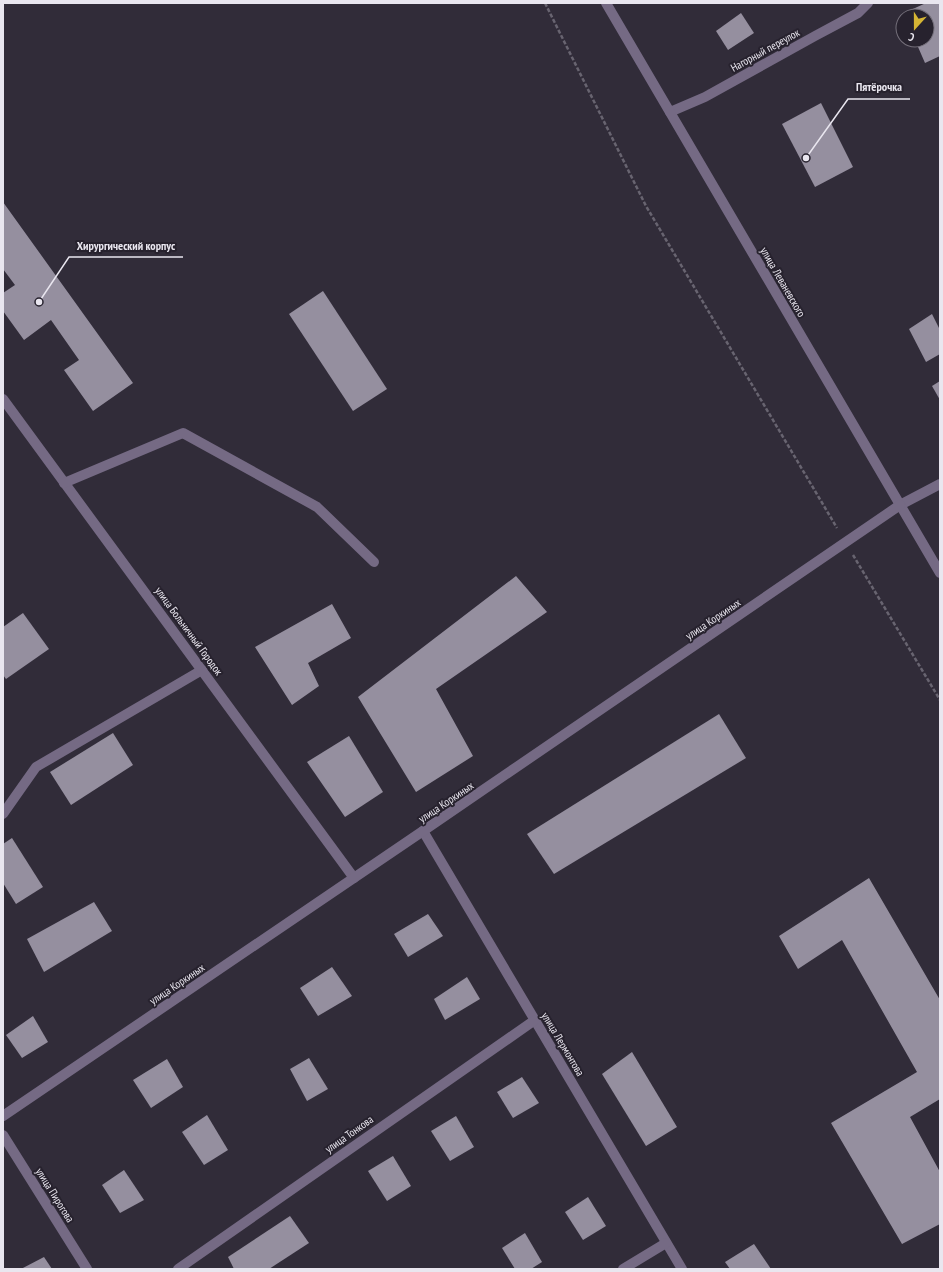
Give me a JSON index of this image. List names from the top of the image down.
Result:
{
  "streets": {
    "street": [
      "Нагорный переулок",
      "улица Леваневского",
      "улица Коркиных",
      "улица Больничный Городок",
      "улица Лермонтова",
      "улица Тонкова",
      "улица Пирогова"
    ]
  },
  "crossings": [
    ["Нагорный переулок", "улица Леваневского"],
    ["улица Леваневского", "улица Коркиных"],
    ["улица Коркиных", "улица Больничный Городок"],
    ["улица Коркиных", "улица Лермонтова"],
    ["улица Лермонтова", "улица Тонкова"]
  ],
  "places": ["Пятёрочка", "Хирургический корпус"],
  "north": "bottom"
}
